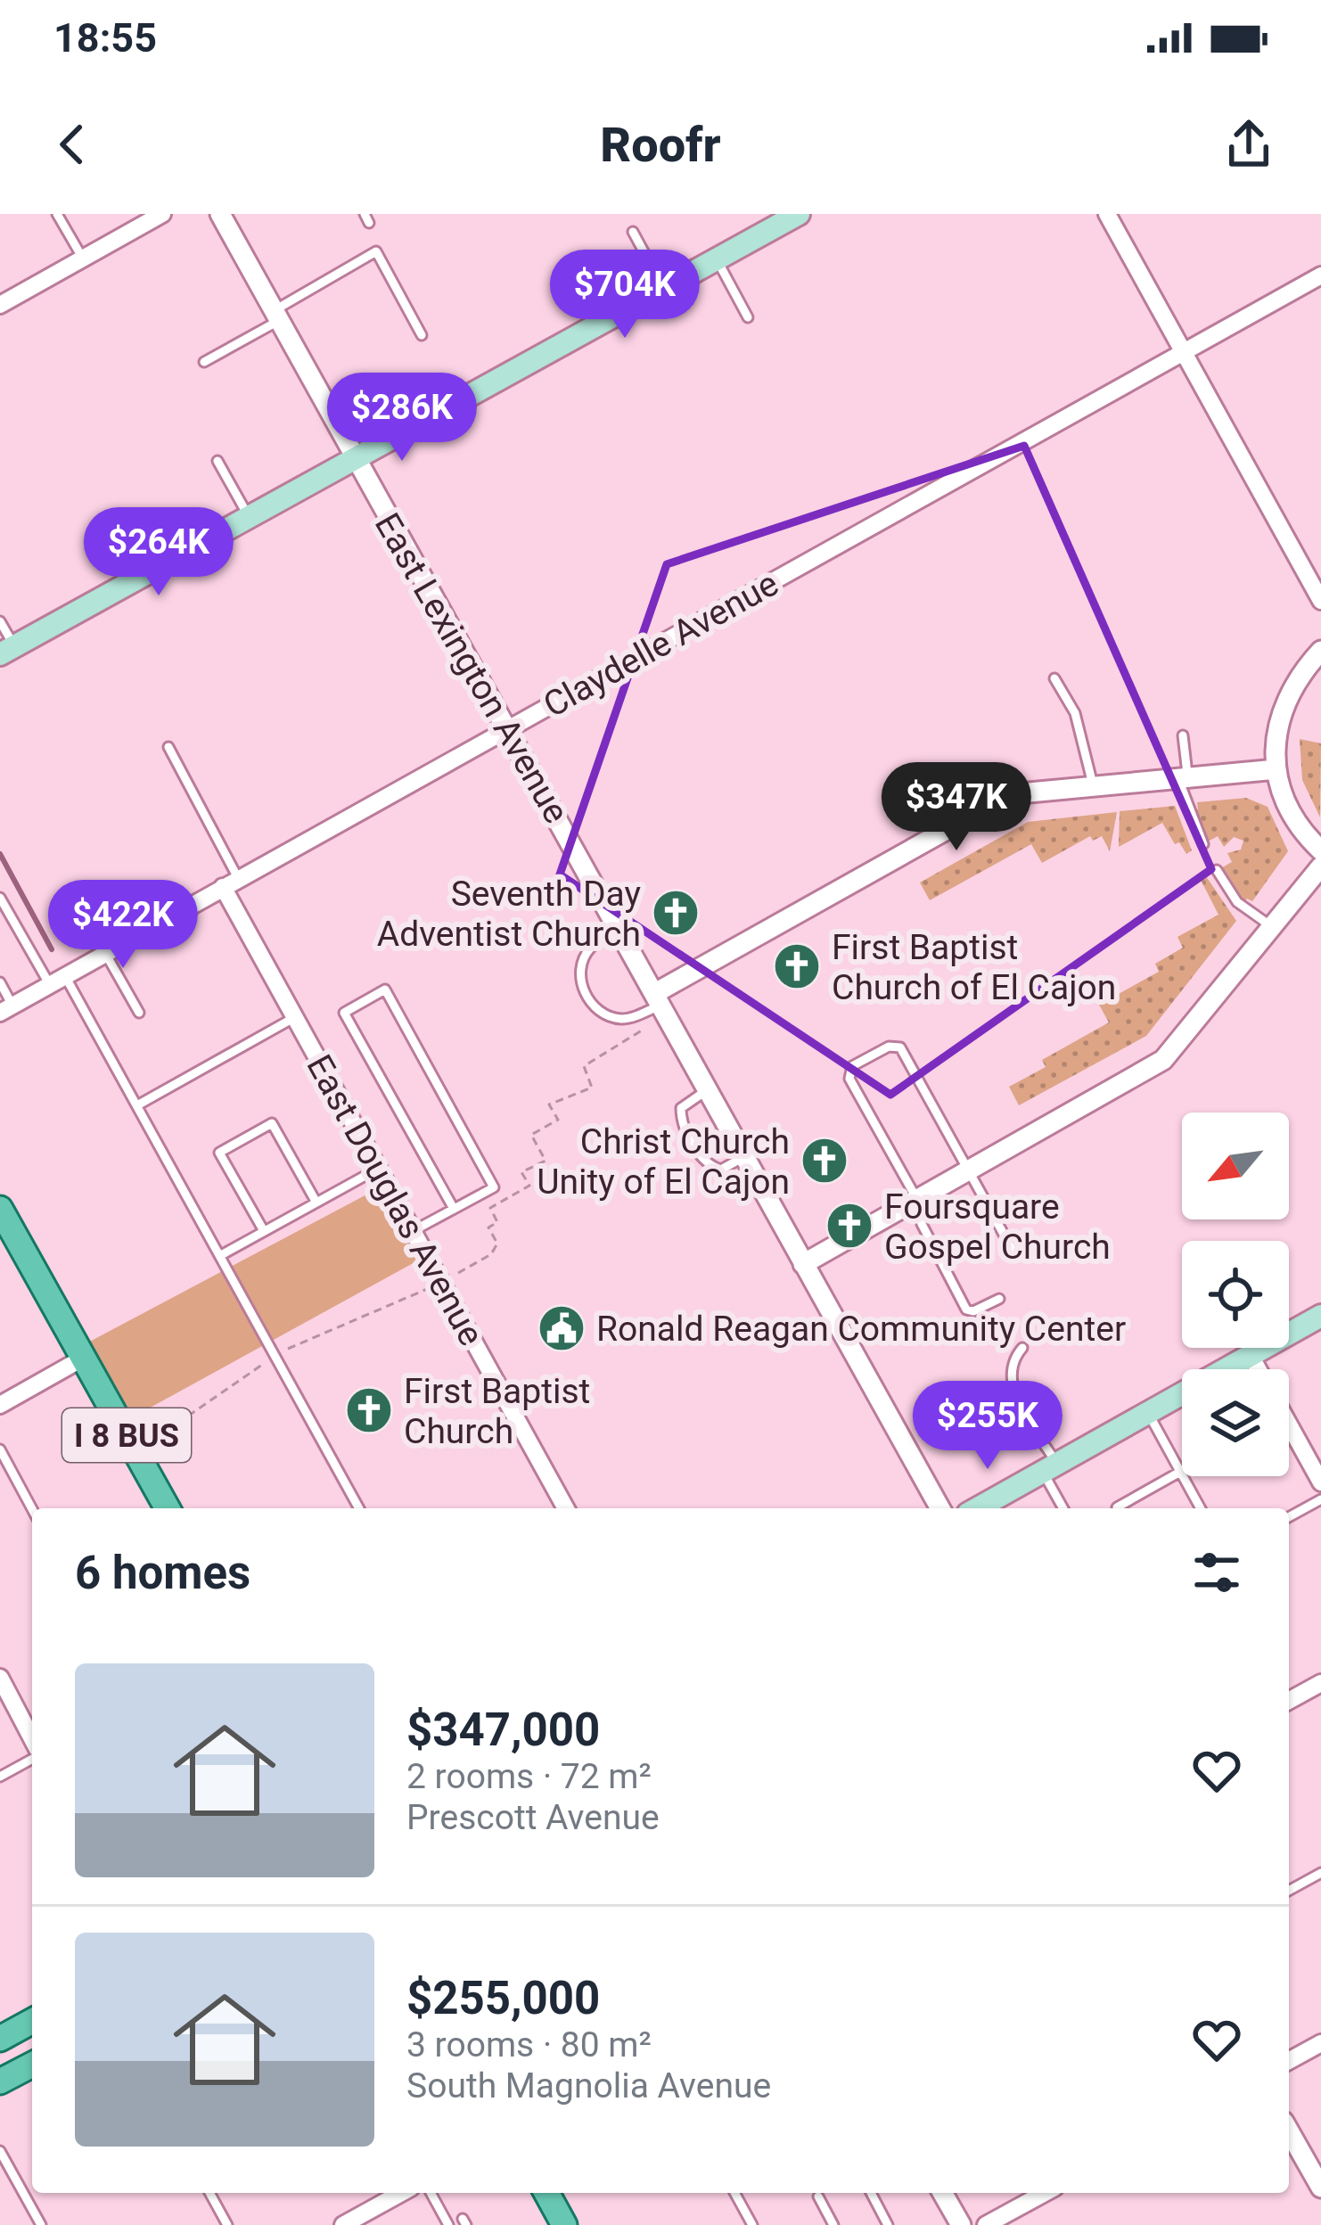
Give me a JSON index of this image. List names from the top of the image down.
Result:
{
  "streets": {
    "main road": ["I 8 BUS"],
    "street": ["Claydelle Avenue", "East Lexington Avenue", "East Douglas Avenue"]
  },
  "crossings": [
    ["Claydelle Avenue", "East Lexington Avenue"],
    ["Claydelle Avenue", "East Douglas Avenue"]
  ],
  "places": {
    "church": [
      "Seventh Day Adventist Church",
      "First Baptist Church of El Cajon",
      "Christ Church Unity of El Cajon",
      "Foursquare Gospel Church",
      "First Baptist Church"
    ],
    "public building": ["Ronald Reagan Community Center"]
  },
  "north": "bottom left",
  "page": {
    "status": "18:55",
    "header": "Roofr",
    "price": [
      "$704K",
      "$286K",
      "$264K",
      "$347K",
      "$422K",
      "$255K"
    ],
    "heading": "6 homes",
    "list": [
      {
        "name": "$347,000",
        "note": "2 rooms · 72 m² · Prescott Avenue"
      },
      {
        "name": "$255,000",
        "note": "3 rooms · 80 m² · South Magnolia Avenue"
      }
    ]
  }
}
